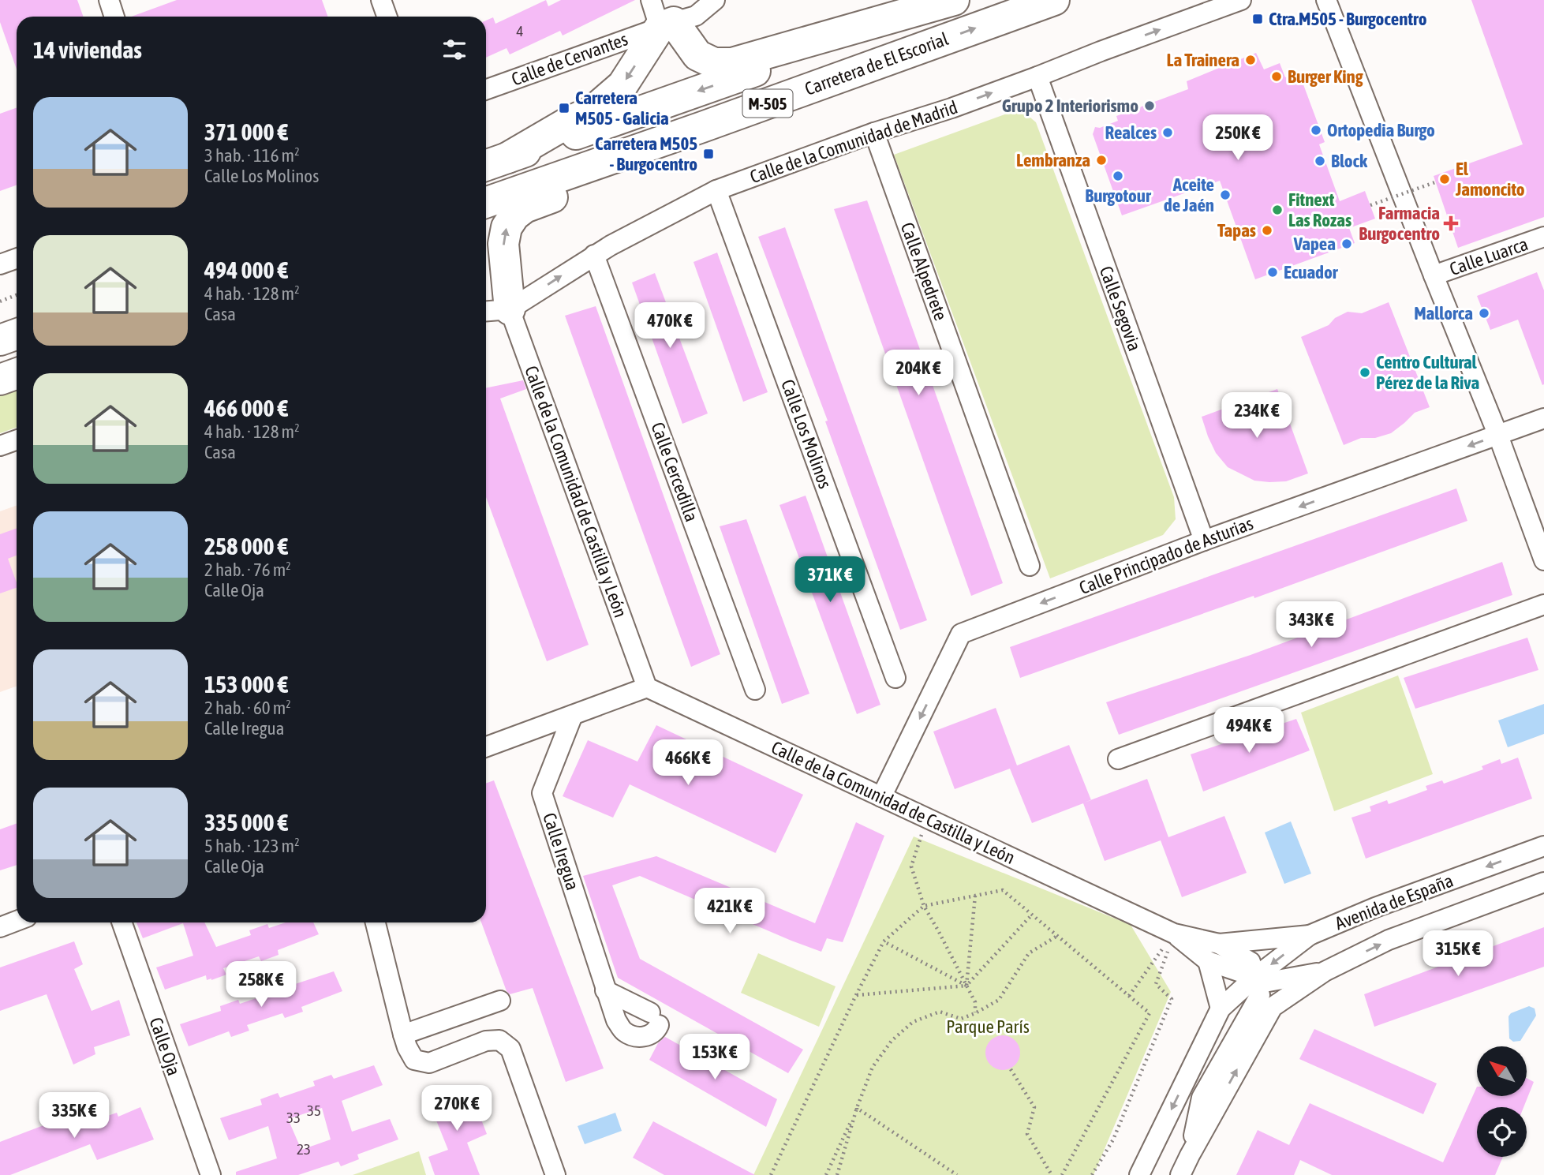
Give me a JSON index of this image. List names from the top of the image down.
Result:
{
  "streets": {
    "highway": ["Carretera de El Escorial", "M-505"],
    "street": [
      "Calle de Cervantes",
      "Calle de la Comunidad de Madrid",
      "Calle Luarca",
      "Calle Alpedrete",
      "Calle Segovia",
      "Calle Los Molinos",
      "Calle Cercedilla",
      "Calle de la Comunidad de Castilla y León",
      "Calle Principado de Asturias",
      "Calle Iregua",
      "Avenida de España",
      "Calle Oja"
    ]
  },
  "crossings": [
    ["Calle de Cervantes", "M-505"],
    ["Carretera de El Escorial", "M-505"],
    ["M-505", "Calle de la Comunidad de Madrid"],
    ["M-505", "Calle de la Comunidad de Castilla y León"],
    ["Calle de la Comunidad de Madrid", "Calle Alpedrete"],
    ["Calle de la Comunidad de Madrid", "Calle Segovia"],
    ["Calle de la Comunidad de Madrid", "Calle Los Molinos"],
    ["Calle de la Comunidad de Madrid", "Calle Cercedilla"],
    ["Calle de la Comunidad de Madrid", "Calle de la Comunidad de Castilla y León"],
    ["Calle Segovia", "Calle Principado de Asturias"],
    ["Calle de la Comunidad de Castilla y León", "Calle Principado de Asturias"],
    ["Calle de la Comunidad de Castilla y León", "Avenida de España"]
  ],
  "one_way": ["Calle de la Comunidad de Madrid", "Calle Principado de Asturias"],
  "parks": ["Parque París"],
  "places": {
    "transit": ["Ctra.M505 - Burgocentro", "Carretera M505 - Galicia", "Carretera M505 - Burgocentro"],
    "other": [
      "La Trainera",
      "Burger King",
      "Grupo 2 Interiorismo",
      "Ortopedia Burgo",
      "Realces",
      "Lembranza",
      "Block",
      "Burgotour",
      "El Jamoncito",
      "Aceite de Jaén",
      "Fitnext Las Rozas",
      "Tapas",
      "Vapea",
      "Ecuador",
      "Mallorca",
      "Centro Cultural Pérez de la Riva"
    ],
    "health": ["Farmacia Burgocentro"]
  },
  "house_numbers": [
    "4",
    "35",
    "33",
    "23"
  ],
  "north": "top left",
  "page": {
    "heading": "14 viviendas",
    "list": [
      {
        "name": "371 000 €",
        "note": "3 hab. · 116 m² · Calle Los Molinos"
      },
      {
        "name": "494 000 €",
        "note": "4 hab. · 128 m² · Casa"
      },
      {
        "name": "466 000 €",
        "note": "4 hab. · 128 m² · Casa"
      },
      {
        "name": "258 000 €",
        "note": "2 hab. · 76 m² · Calle Oja"
      },
      {
        "name": "153 000 €",
        "note": "2 hab. · 60 m² · Calle Iregua"
      },
      {
        "name": "335 000 €",
        "note": "5 hab. · 123 m² · Calle Oja"
      }
    ],
    "price": [
      "250K €",
      "470K €",
      "204K €",
      "234K €",
      "371K €",
      "343K €",
      "494K €",
      "466K €",
      "421K €",
      "315K €",
      "258K €",
      "153K €",
      "270K €",
      "335K €"
    ]
  }
}
